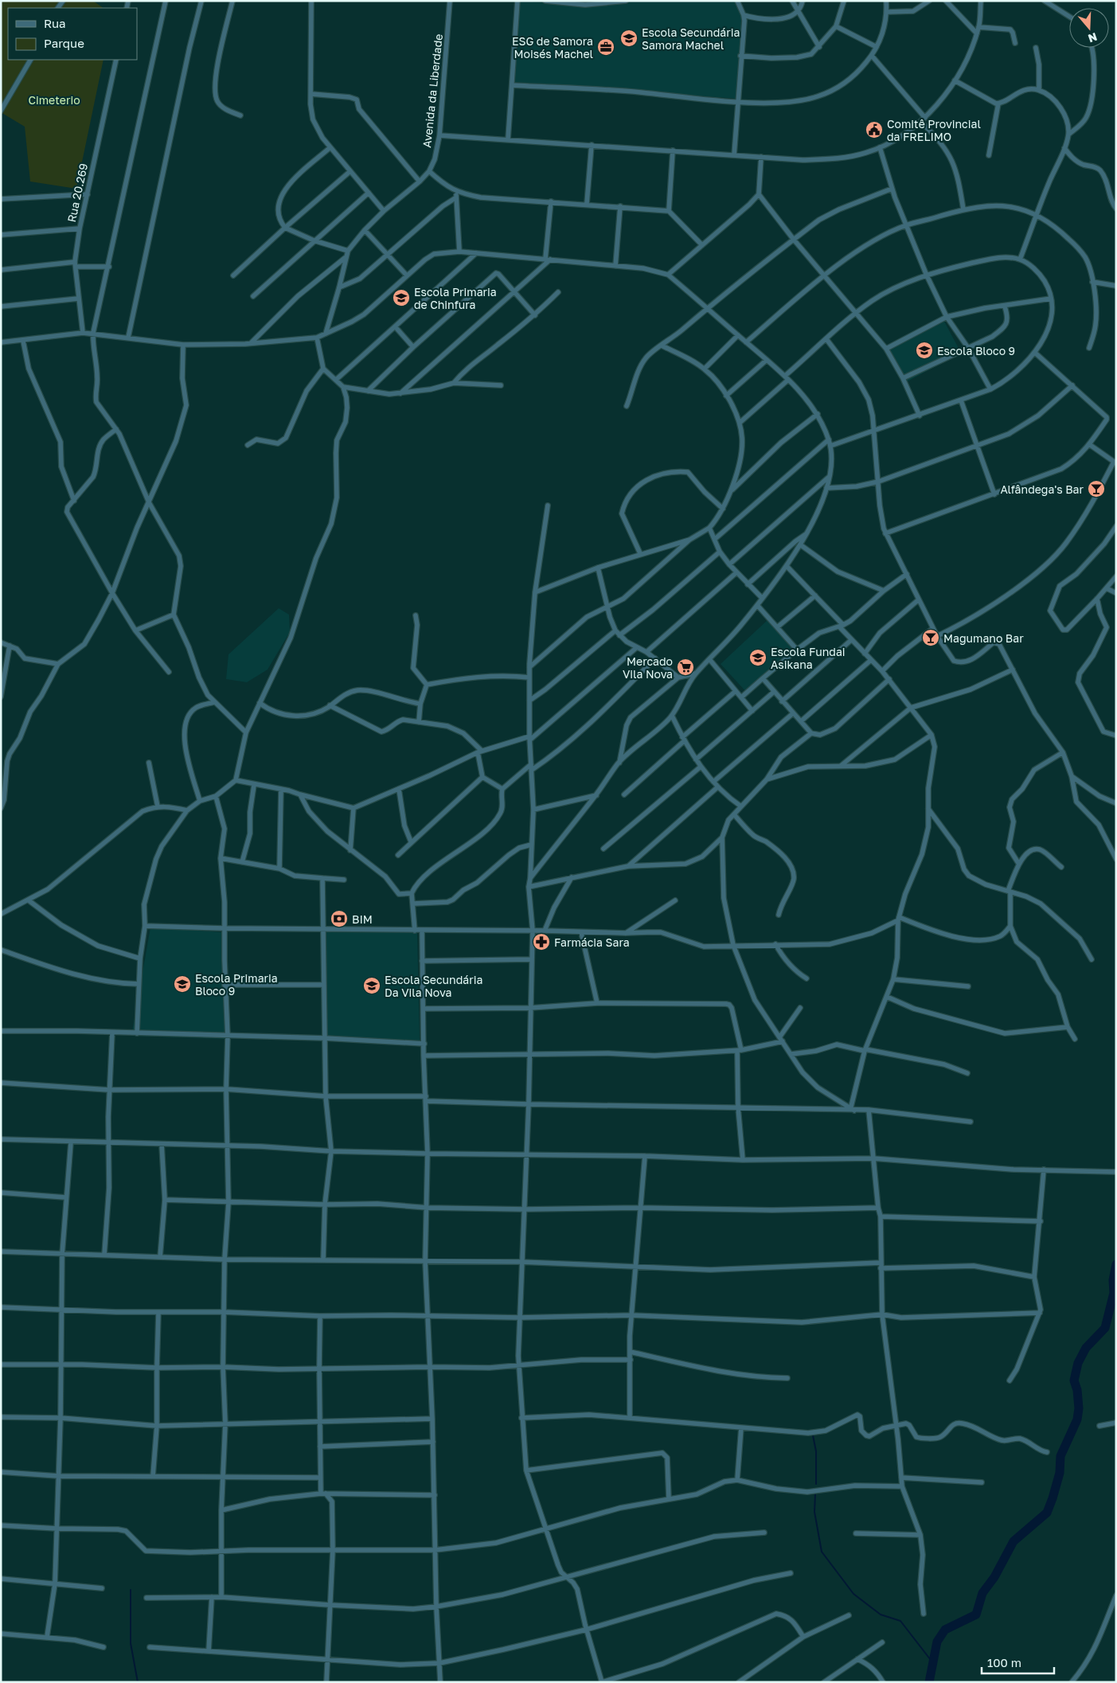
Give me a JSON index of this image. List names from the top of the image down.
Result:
{
  "streets": {
    "street": ["Avenida da Liberdade", "Rua 20.269"]
  },
  "parks": ["Cimeterio"],
  "places": {
    "school or university": [
      "Escola Secundária Samora Machel",
      "Escola Primaria de Chinfura",
      "Escola Bloco 9",
      "Escola Fundai Asikana",
      "Escola Primaria Bloco 9",
      "Escola Secundária Da Vila Nova"
    ],
    "office": ["ESG de Samora Moisés Machel"],
    "public building": ["Comitê Provincial da FRELIMO"],
    "bar": ["Alfândega's Bar", "Magumano Bar"],
    "supermarket": ["Mercado Vila Nova"],
    "bank": ["BIM"],
    "pharmacy": ["Farmácia Sara"]
  },
  "legend": ["Rua", "Parque"],
  "scale_bar": "100 m",
  "north": "bottom"
}
